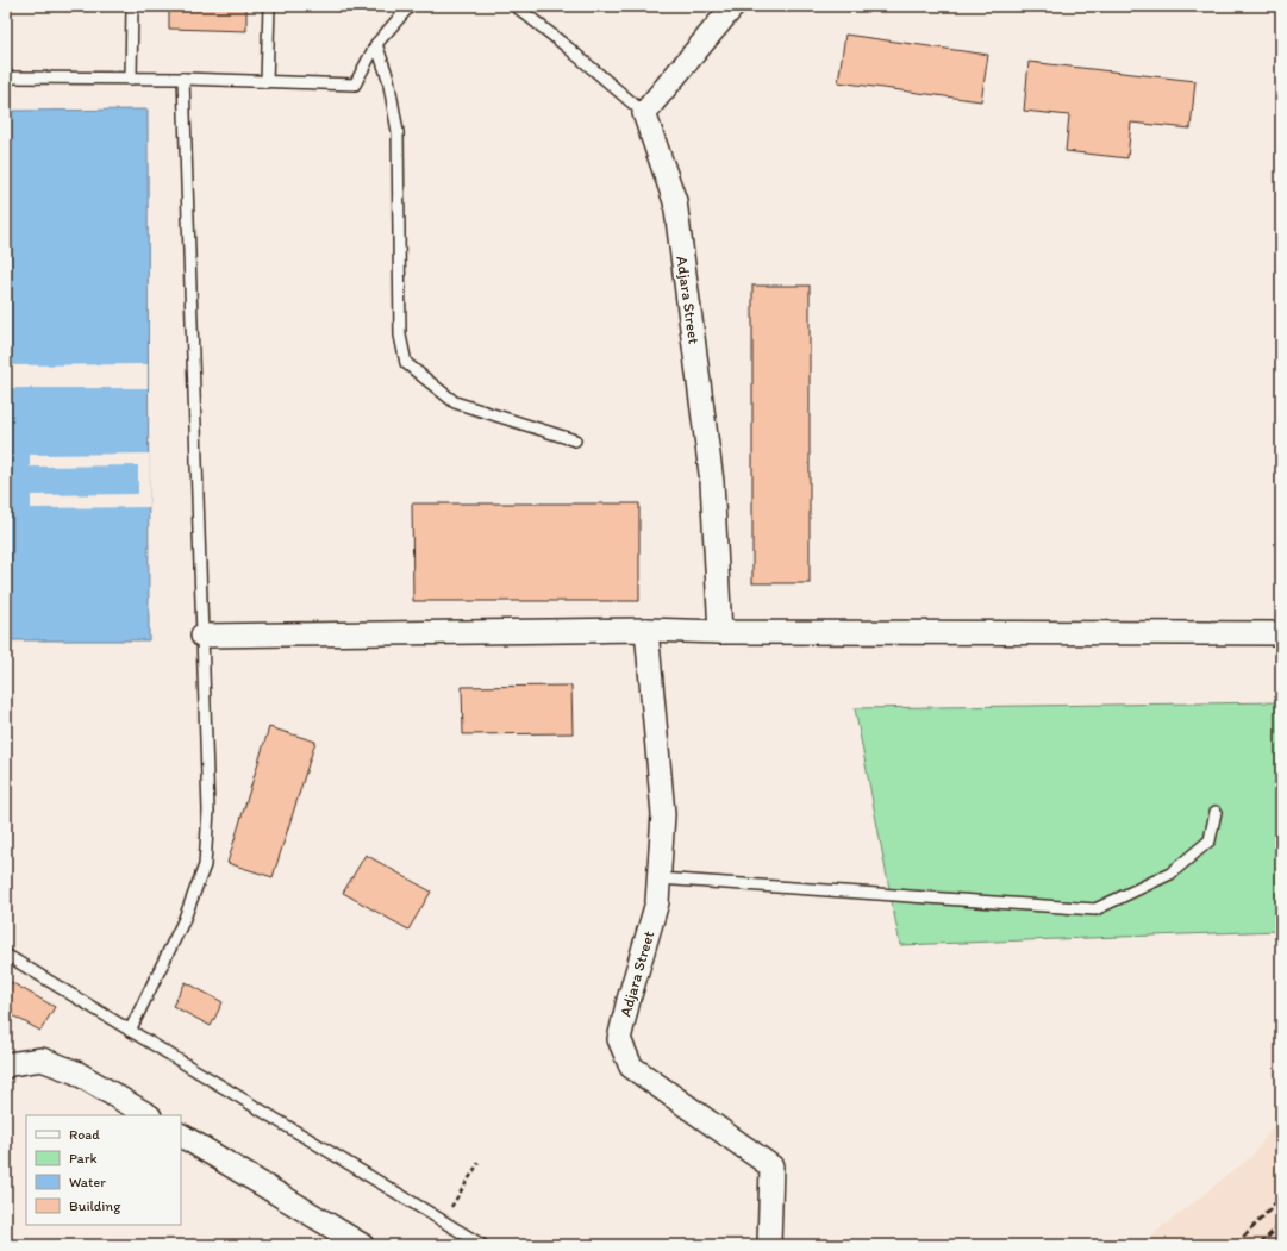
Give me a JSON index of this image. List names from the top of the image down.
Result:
{
  "streets": {
    "street": ["Adjara Street"]
  },
  "legend": [
    "Road",
    "Park",
    "Water",
    "Building"
  ]
}
